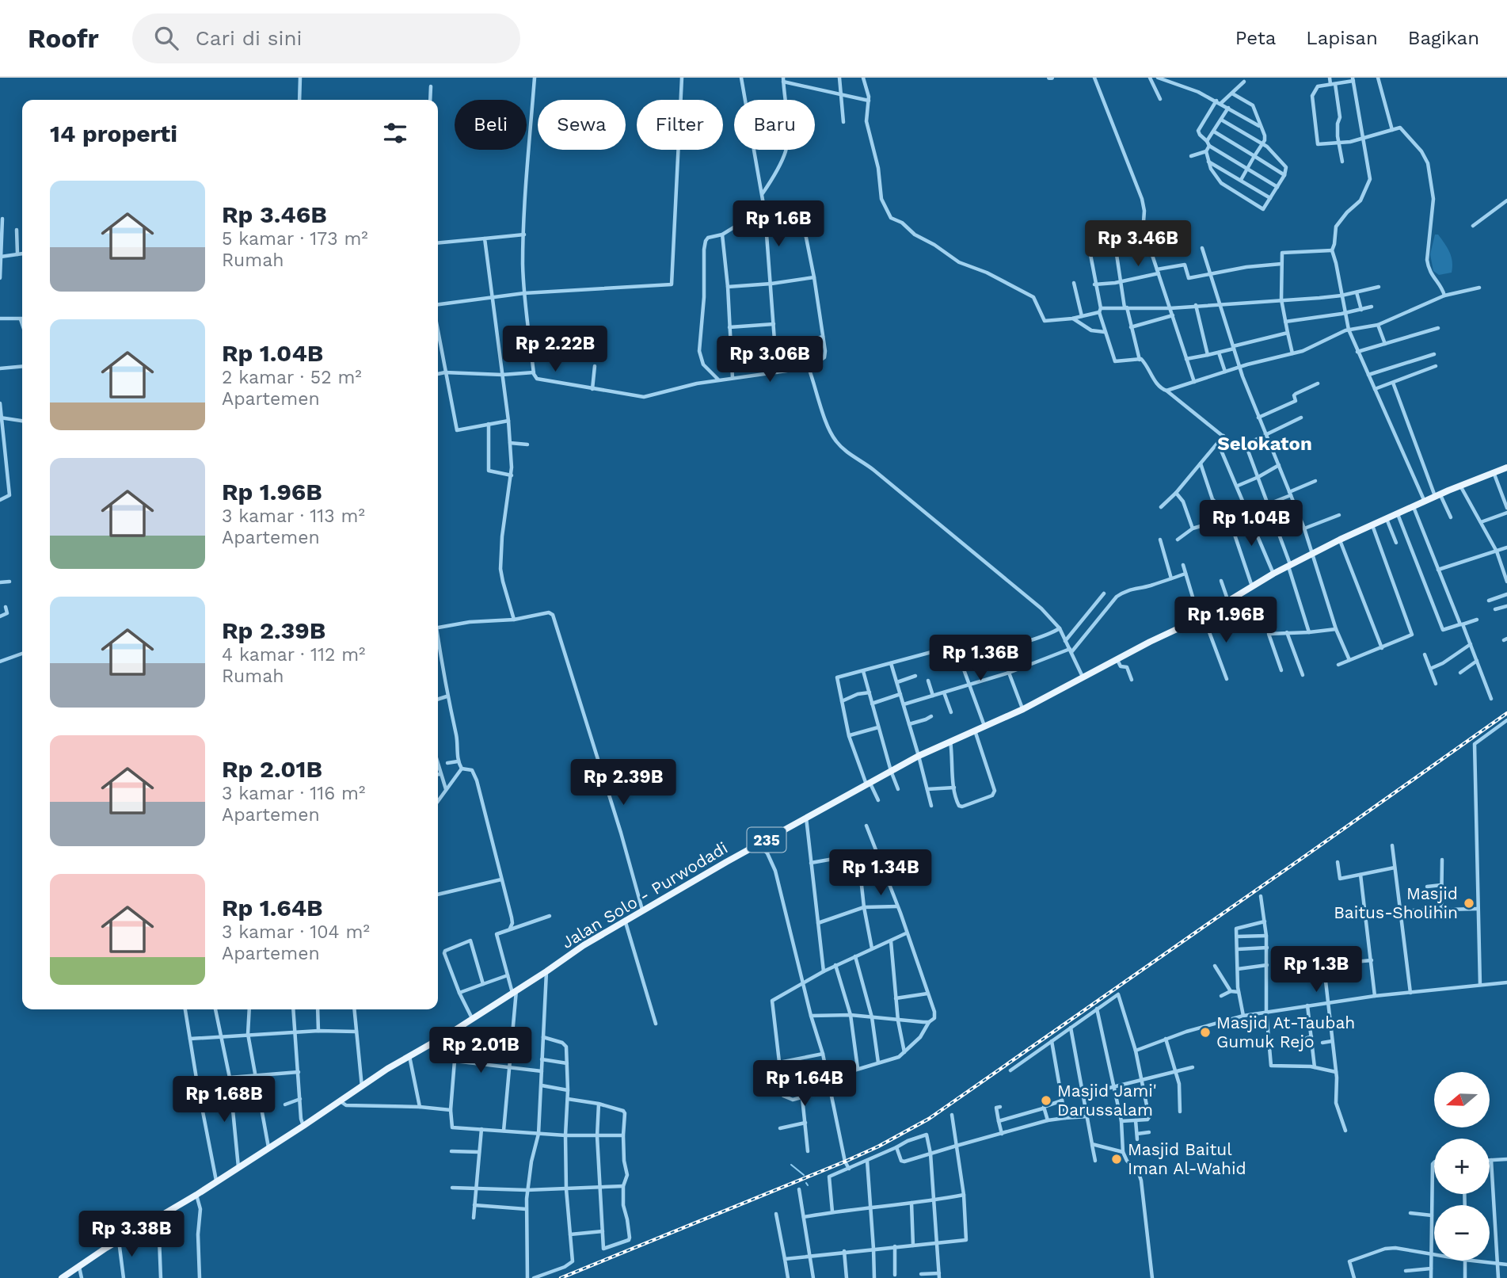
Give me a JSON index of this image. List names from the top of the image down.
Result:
{
  "streets": {
    "main road": ["235", "Jalan Solo - Purwodadi"]
  },
  "districts": ["Selokaton"],
  "places": [
    "Masjid Baitus-Sholihin",
    "Masjid At-Taubah Gumuk Rejo",
    "Masjid Jami' Darussalam",
    "Masjid Baitul Iman Al-Wahid"
  ],
  "north": "left",
  "page": {
    "header": "Roofr",
    "search": "Cari di sini",
    "nav": ["Peta", "Lapisan", "Bagikan"],
    "chip": [
      "Beli",
      "Sewa",
      "Filter",
      "Baru"
    ],
    "heading": "14 properti",
    "list": [
      {
        "name": "Rp 3.46B",
        "note": "5 kamar · 173 m² · Rumah"
      },
      {
        "name": "Rp 1.04B",
        "note": "2 kamar · 52 m² · Apartemen"
      },
      {
        "name": "Rp 1.96B",
        "note": "3 kamar · 113 m² · Apartemen"
      },
      {
        "name": "Rp 2.39B",
        "note": "4 kamar · 112 m² · Rumah"
      },
      {
        "name": "Rp 2.01B",
        "note": "3 kamar · 116 m² · Apartemen"
      },
      {
        "name": "Rp 1.64B",
        "note": "3 kamar · 104 m² · Apartemen"
      }
    ],
    "price": [
      "Rp 1.6B",
      "Rp 3.46B",
      "Rp 2.22B",
      "Rp 3.06B",
      "Rp 1.04B",
      "Rp 1.96B",
      "Rp 1.36B",
      "Rp 2.39B",
      "Rp 1.34B",
      "Rp 1.3B",
      "Rp 2.01B",
      "Rp 1.64B",
      "Rp 1.68B",
      "Rp 3.38B"
    ],
    "map_buttons": ["+", "−"]
  }
}
